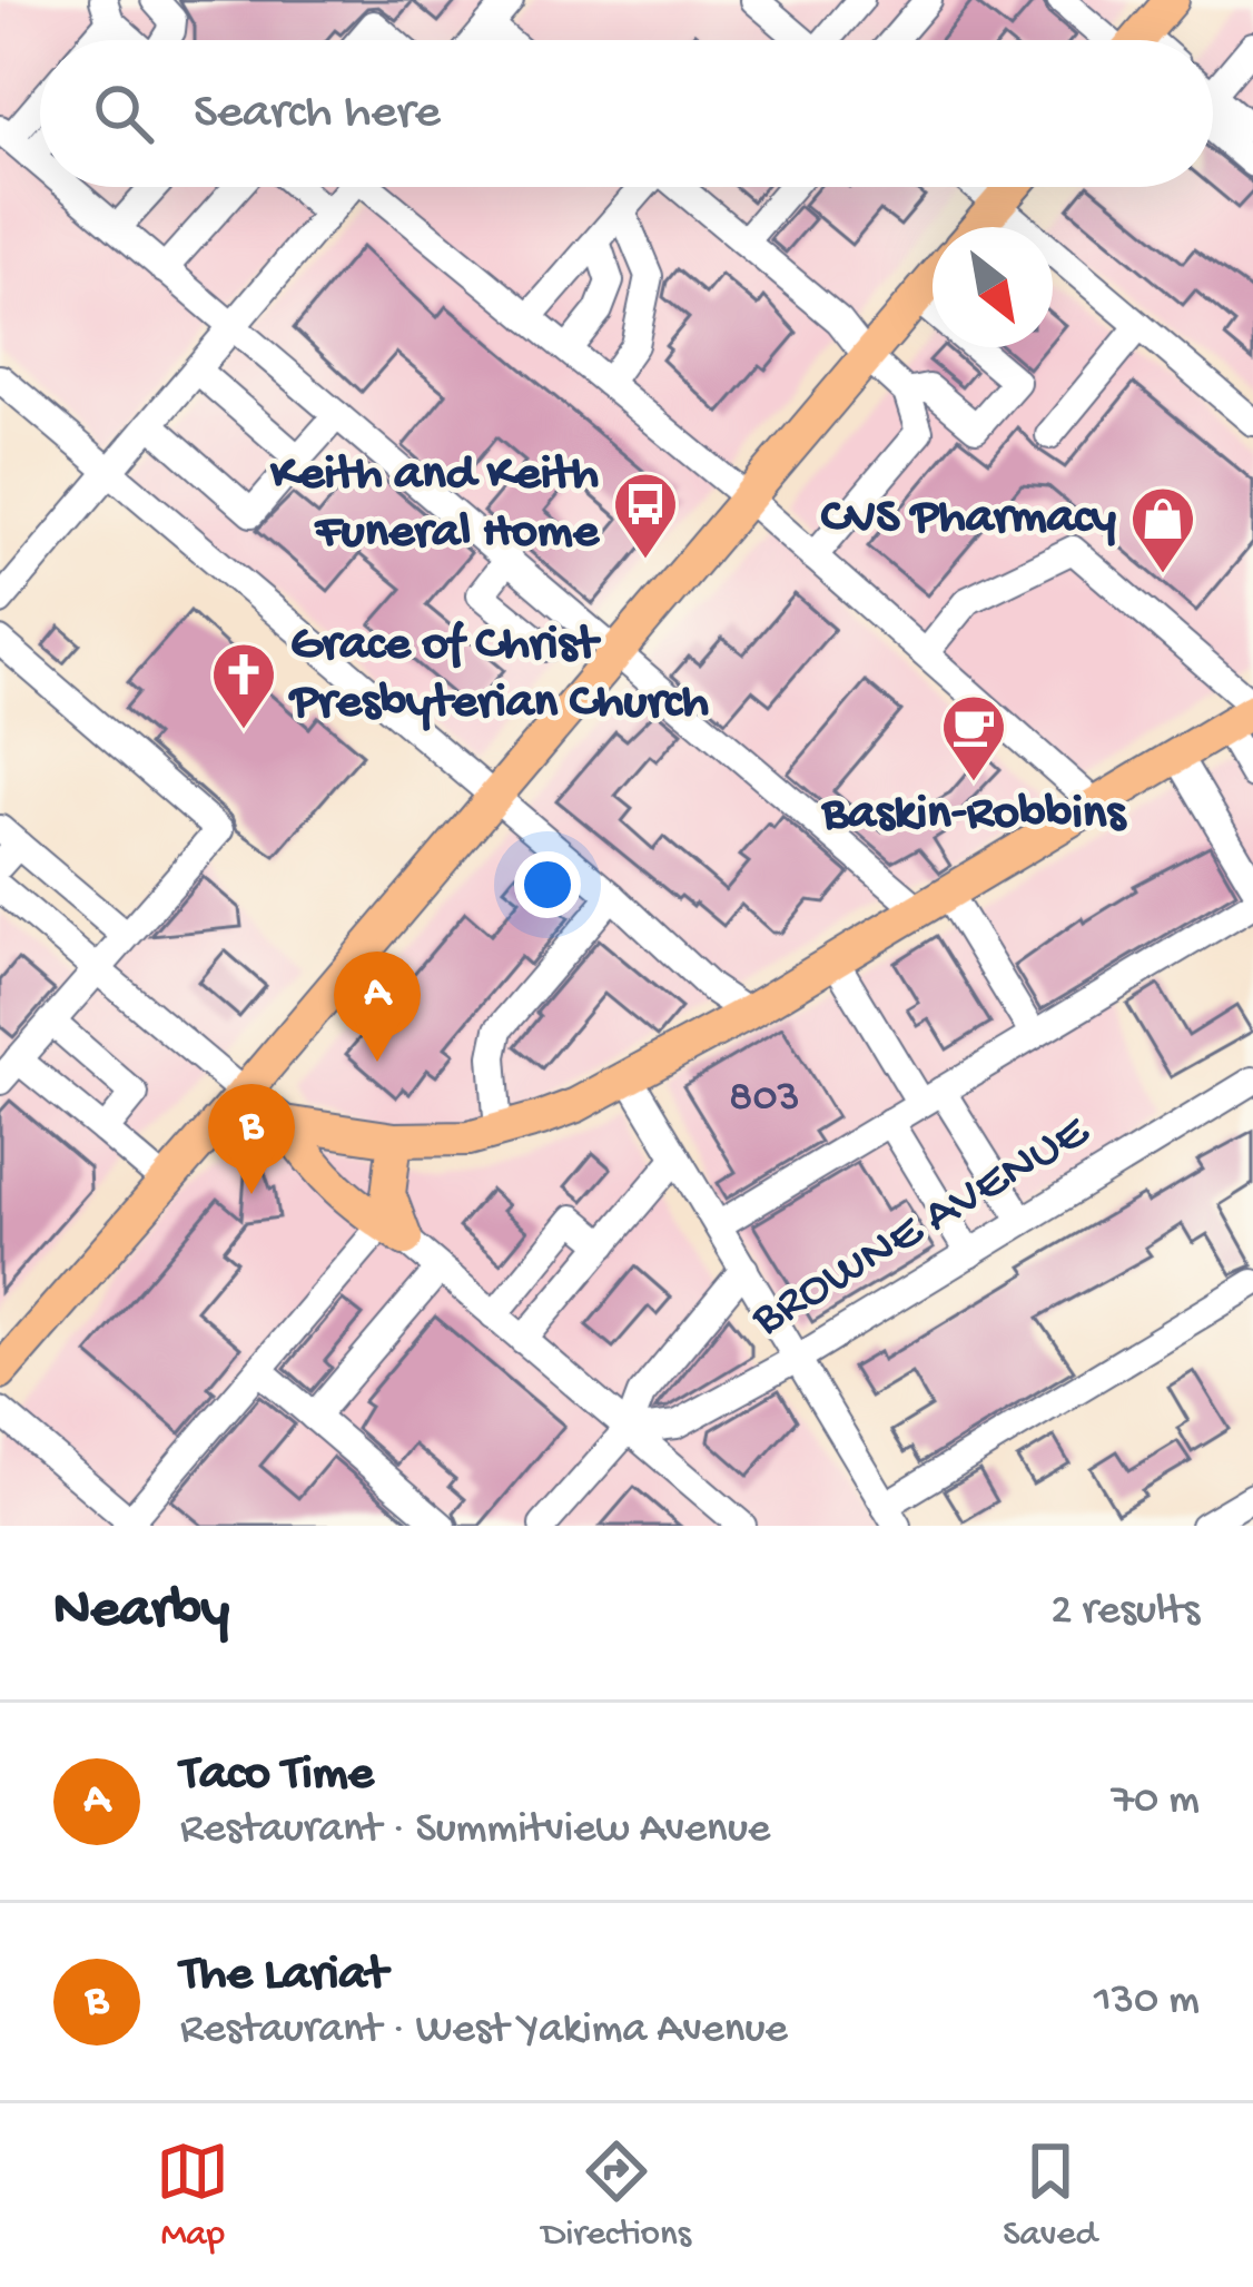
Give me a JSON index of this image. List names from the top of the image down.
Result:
{
  "streets": {
    "street": ["BROWNE AVENUE"]
  },
  "places": {
    "bus stop": ["Keith and Keith Funeral Home"],
    "shop": ["CVS Pharmacy"],
    "church": ["Grace of Christ Presbyterian Church"],
    "cafe": ["Baskin-Robbins"]
  },
  "house_numbers": ["803"],
  "north": "bottom right",
  "page": {
    "search": "Search here",
    "pins": ["A", "B"],
    "heading": ["Nearby", "2 results"],
    "list": [
      {
        "mark": "A",
        "name": "Taco Time",
        "note": "Restaurant · Summitview Avenue",
        "value": "70 m"
      },
      {
        "mark": "B",
        "name": "The Lariat",
        "note": "Restaurant · West Yakima Avenue",
        "value": "130 m"
      }
    ],
    "nav": ["Map", "Directions", "Saved"]
  }
}
